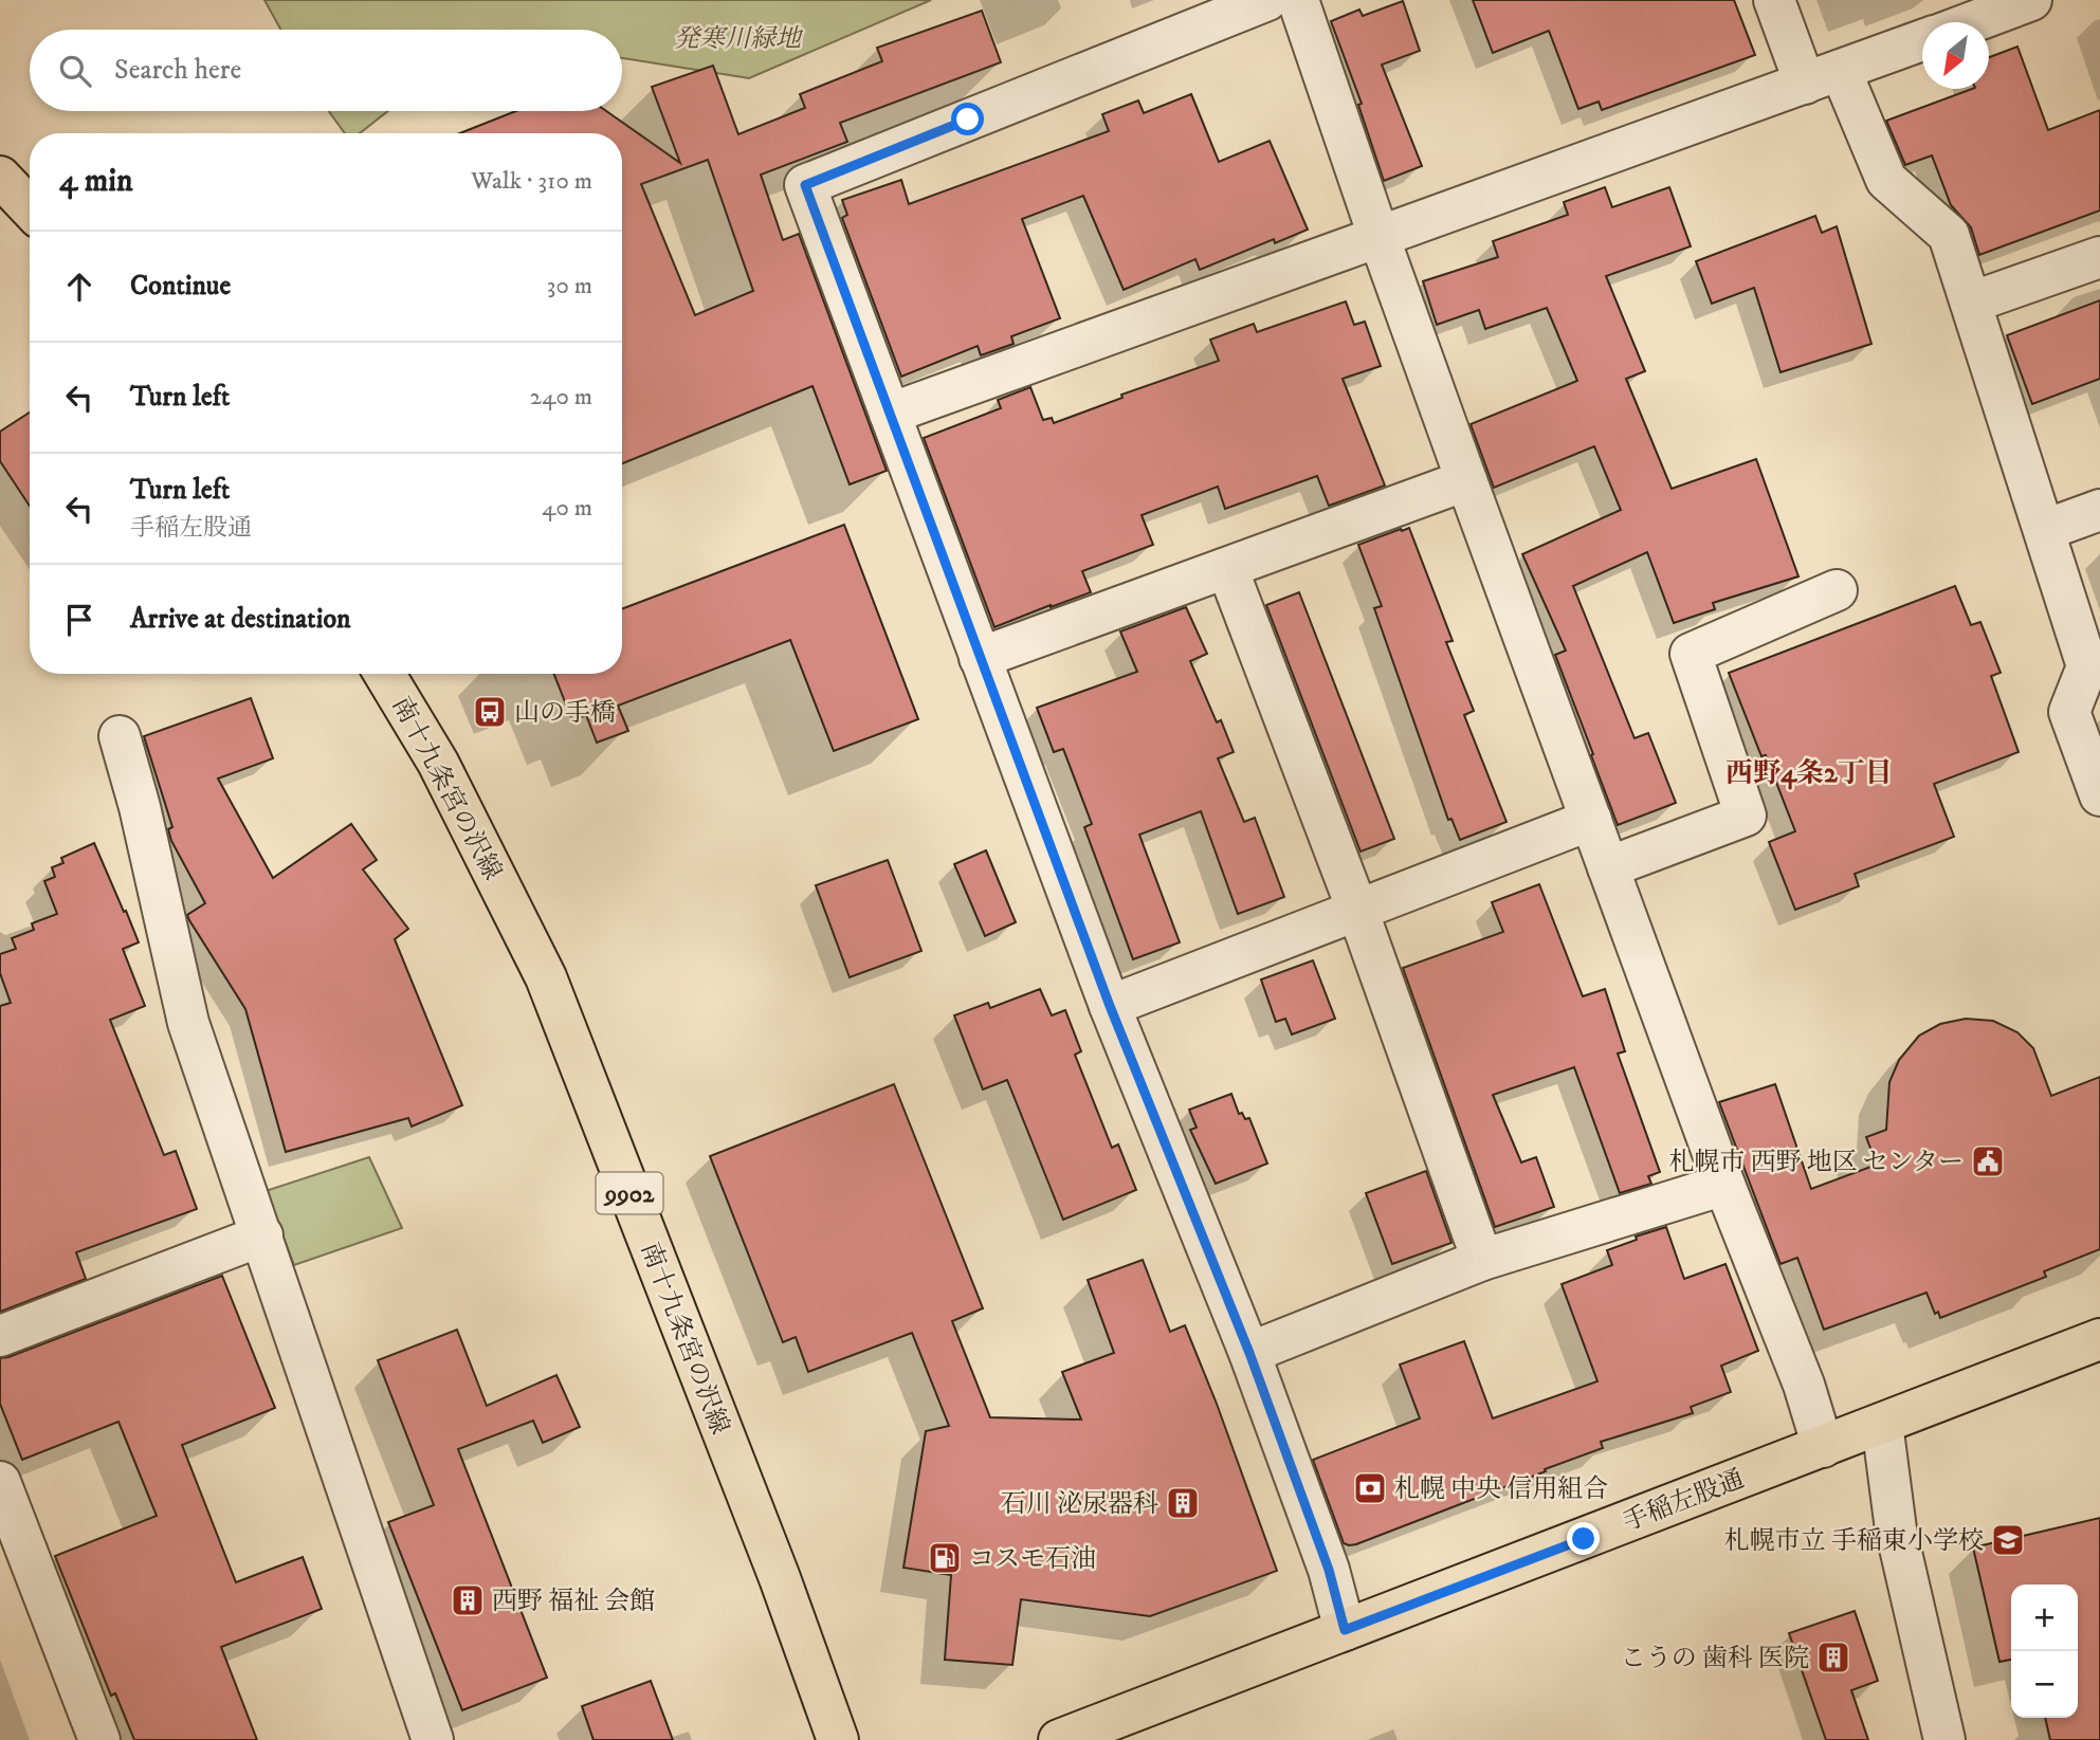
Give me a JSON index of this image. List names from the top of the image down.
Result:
{
  "streets": {
    "main road": ["南十九条宮の沢線", "9902", "手稲左股通"]
  },
  "districts": ["西野4条2丁目"],
  "parks": ["発寒川緑地"],
  "places": {
    "bus stop": ["山の手橋"],
    "public building": ["札幌市 西野 地区 センター"],
    "bank": ["札幌 中央 信用組合"],
    "building": ["石川 泌尿器科", "西野 福祉 会館", "こうの 歯科 医院"],
    "school or university": ["札幌市立 手稲東小学校"],
    "fuel station": ["コスモ石油"]
  },
  "north": "bottom left",
  "page": {
    "search": "Search here",
    "heading": ["4 min", "Walk · 310 m"],
    "list": [
      ["Continue", "30 m"],
      ["Turn left", "240 m"],
      ["Turn left", "手稲左股通", "40 m"],
      "Arrive at destination"
    ],
    "map_buttons": ["+", "−"]
  }
}
